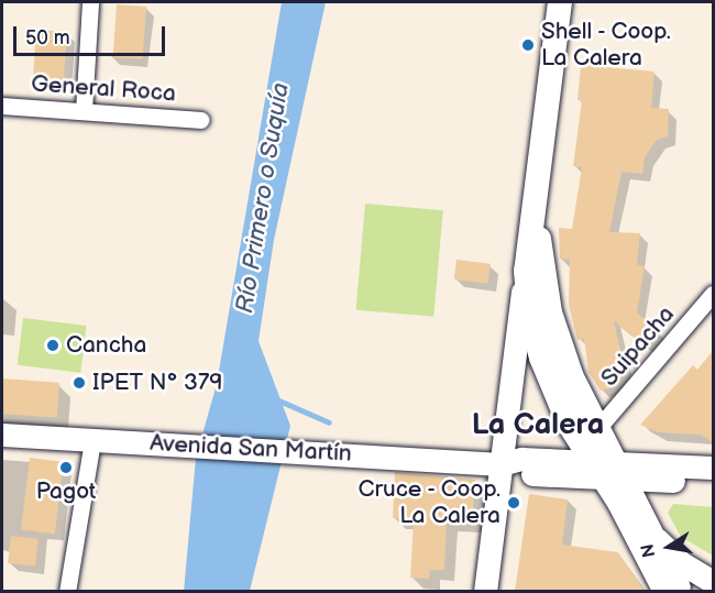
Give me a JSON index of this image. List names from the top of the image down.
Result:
{
  "streets": {
    "street": ["General Roca", "Suipacha", "Avenida San Martín"]
  },
  "districts": ["La Calera"],
  "water": ["Río Primero o Suquía"],
  "places": [
    "Shell - Coop. La Calera",
    "Cancha",
    "IPET N° 379",
    "Pagot",
    "Cruce - Coop. La Calera"
  ],
  "scale_bar": "50 m",
  "north": "left"
}
